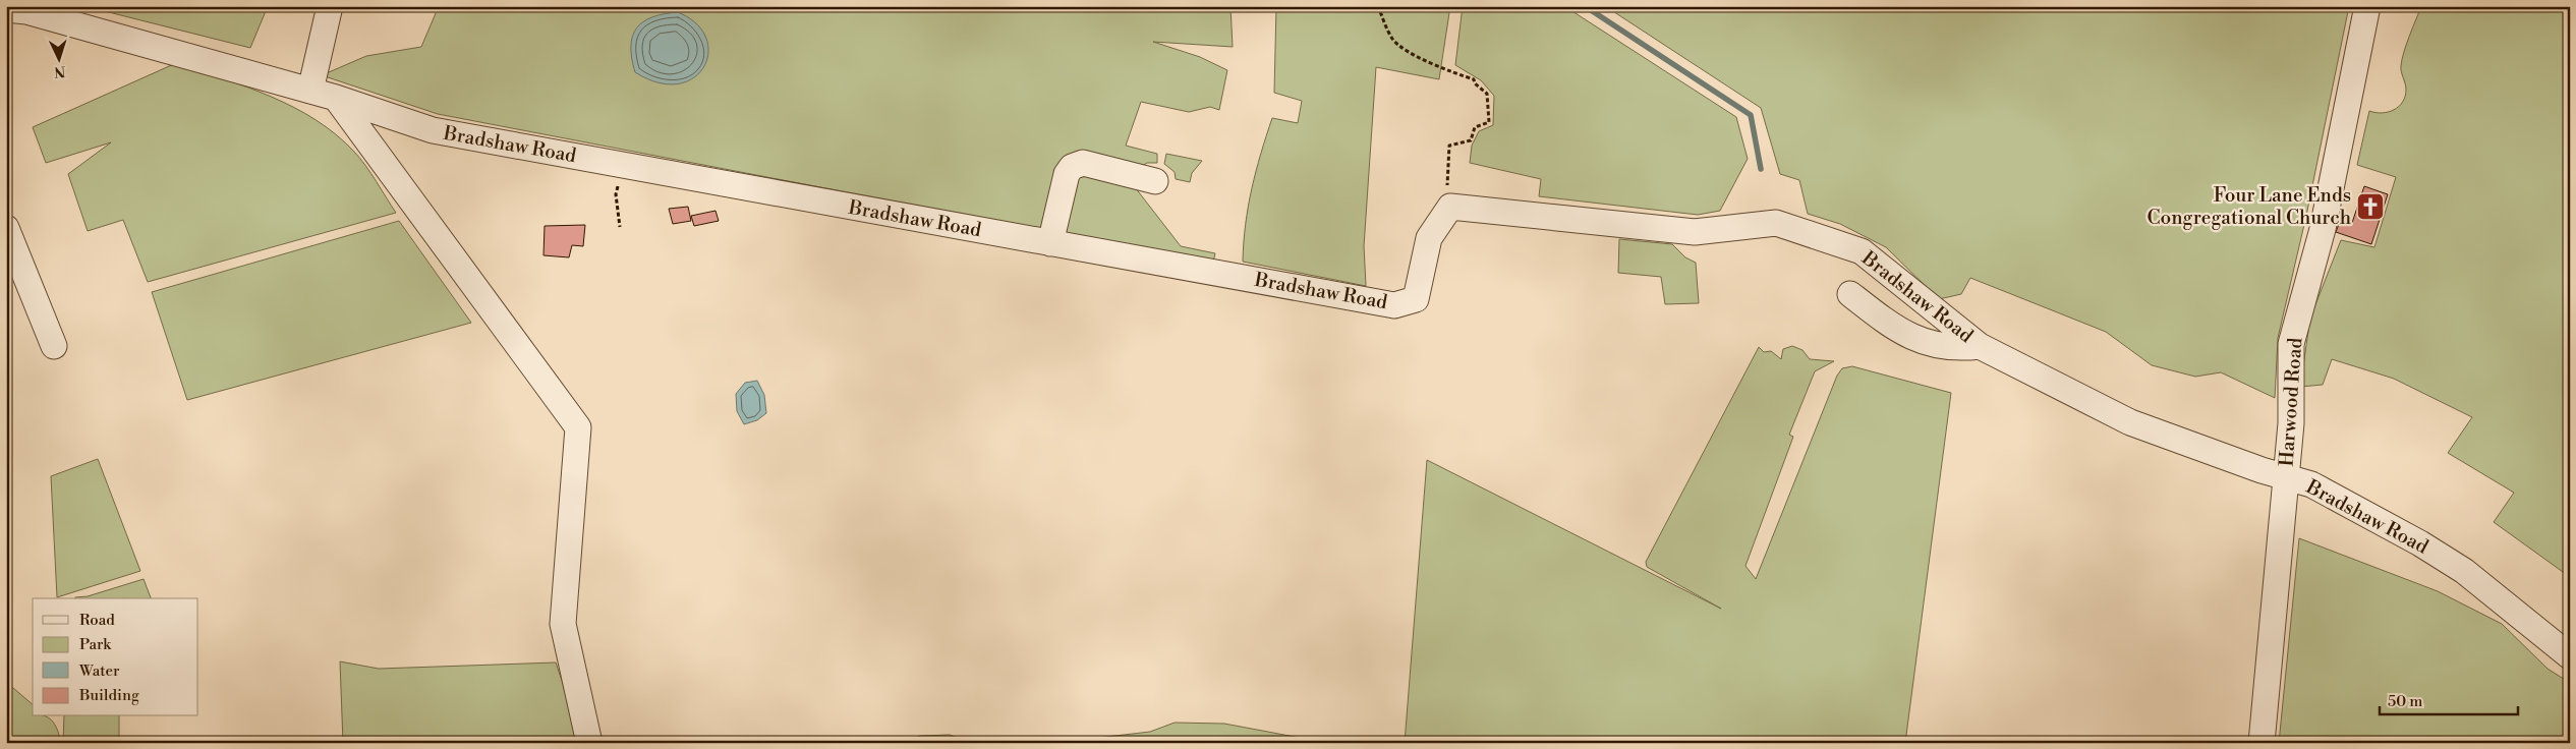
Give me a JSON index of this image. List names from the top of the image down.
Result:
{
  "streets": {
    "street": ["Bradshaw Road", "Harwood Road"]
  },
  "crossings": [
    ["Bradshaw Road", "Harwood Road"]
  ],
  "places": {
    "church": ["Four Lane Ends Congregational Church"]
  },
  "legend": [
    "Road",
    "Park",
    "Water",
    "Building"
  ],
  "scale_bar": "50 m",
  "north": "bottom"
}
